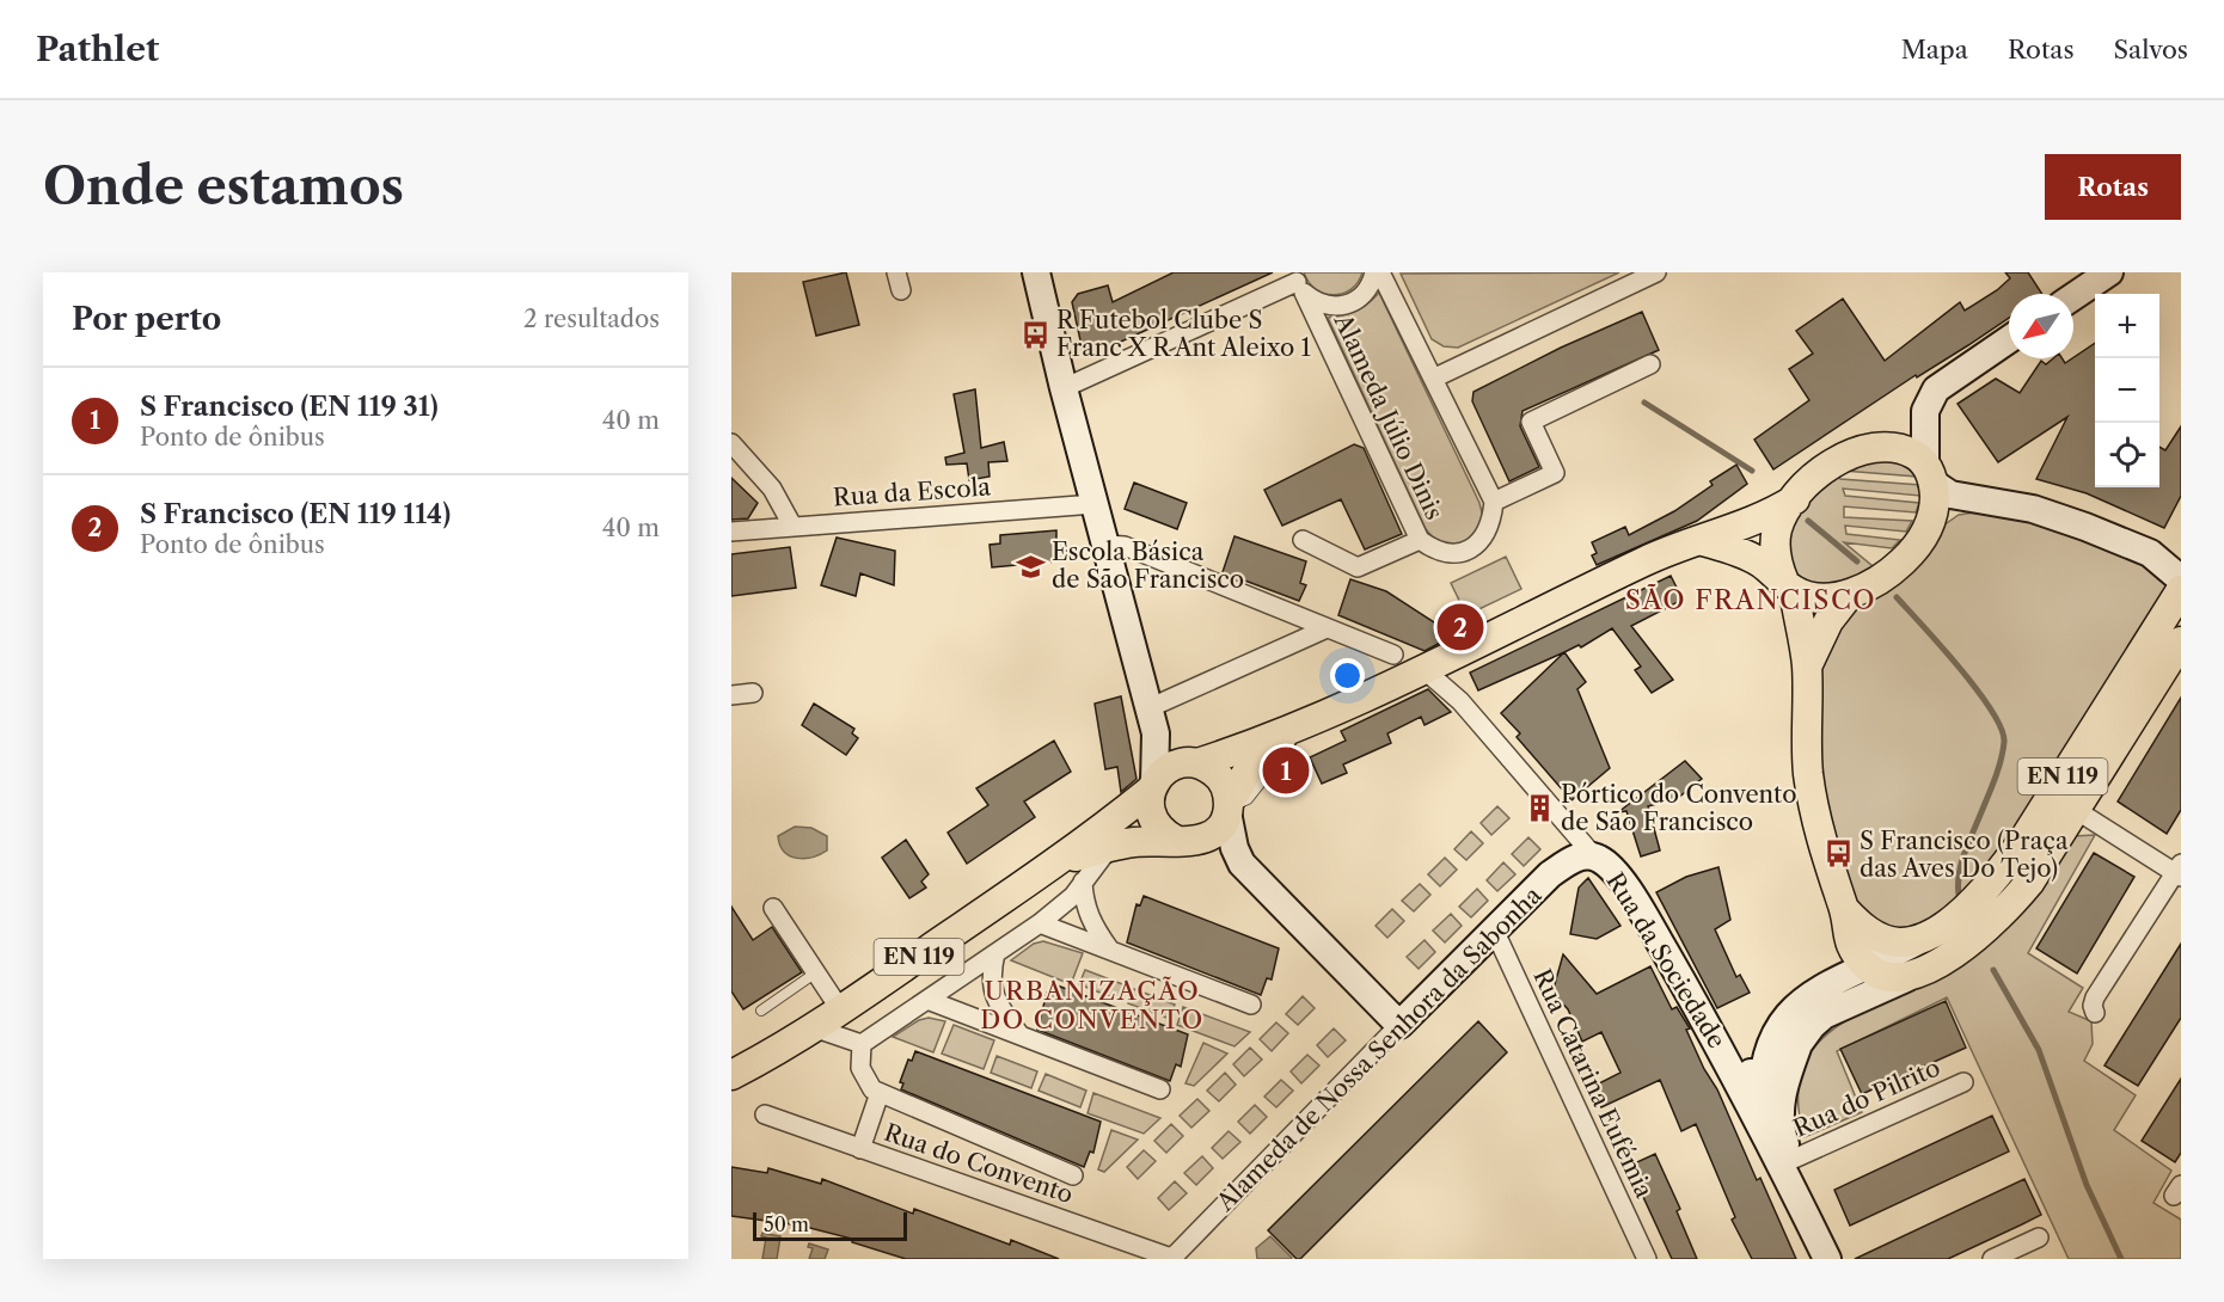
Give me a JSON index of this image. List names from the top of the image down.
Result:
{
  "streets": {
    "main road": ["EN 119"],
    "street": [
      "Alameda Júlio Dinis",
      "Rua da Escola",
      "Rua da Sociedade",
      "Alameda de Nossa Senhora da Sabonha",
      "Rua Catarina Eufémia",
      "Rua do Pilrito",
      "Rua do Convento"
    ]
  },
  "crossings": [
    ["Rua da Sociedade", "Alameda de Nossa Senhora da Sabonha"],
    ["Alameda de Nossa Senhora da Sabonha", "Rua Catarina Eufémia"],
    ["Alameda de Nossa Senhora da Sabonha", "Rua do Convento"]
  ],
  "districts": ["SÃO FRANCISCO", "URBANIZAÇÃO DO CONVENTO"],
  "places": {
    "bus stop": ["R Futebol Clube S Franc X R Ant Aleixo 1", "S Francisco (Praça das Aves Do Tejo)"],
    "school or university": ["Escola Básica de São Francisco"],
    "building": ["Pórtico do Convento de São Francisco"]
  },
  "scale_bar": "50 m",
  "north": "bottom left",
  "page": {
    "header": "Pathlet",
    "nav": ["Mapa", "Rotas", "Salvos"],
    "buttons": "Rotas",
    "title": "Onde estamos",
    "heading": ["Por perto", "2 resultados"],
    "map_buttons": ["+", "−"],
    "list": [
      {
        "mark": "1",
        "name": "S Francisco (EN 119 31)",
        "note": "Ponto de ônibus",
        "value": "40 m"
      },
      {
        "mark": "2",
        "name": "S Francisco (EN 119 114)",
        "note": "Ponto de ônibus",
        "value": "40 m"
      }
    ],
    "pins": ["2", "1"],
    "scale": "50 m"
  }
}
